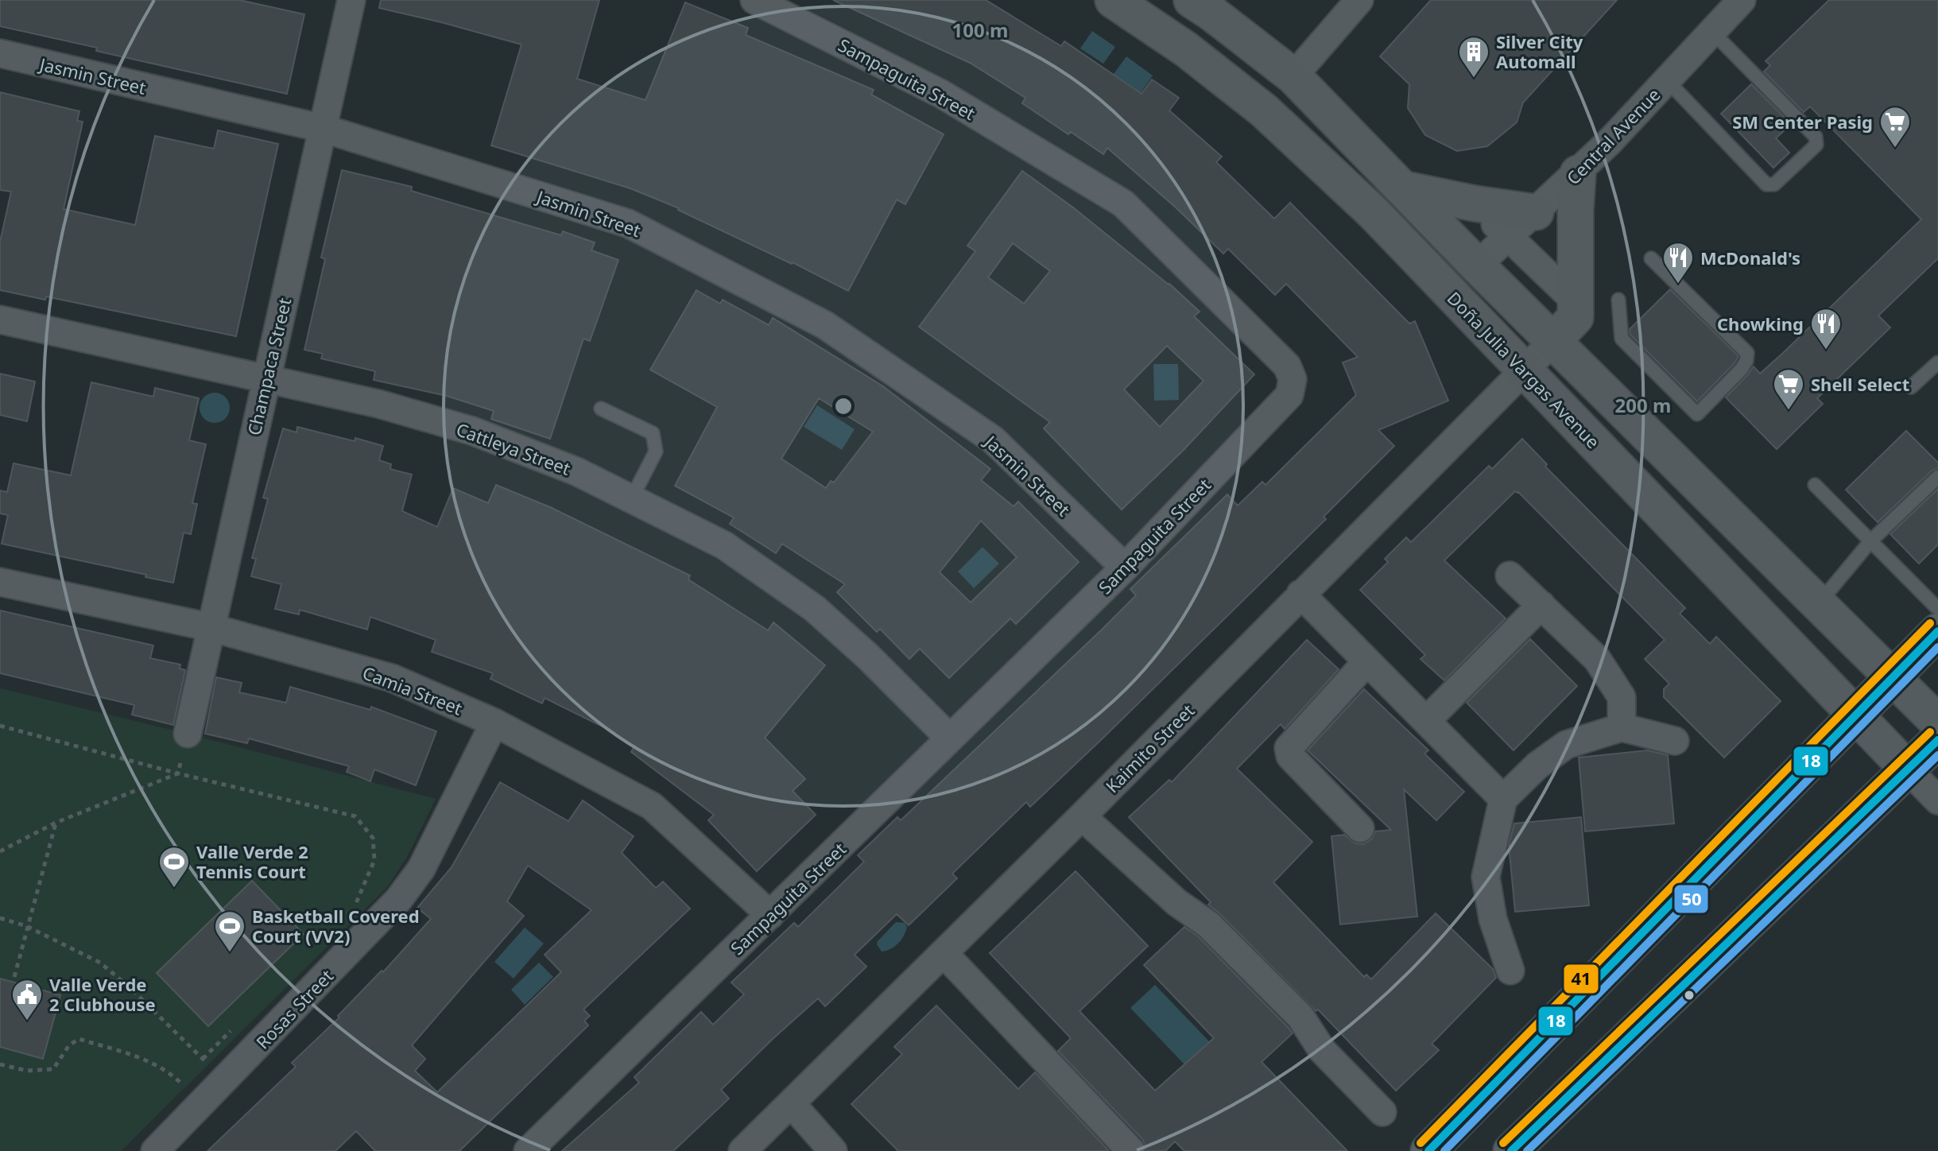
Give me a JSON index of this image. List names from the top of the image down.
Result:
{
  "streets": {
    "main road": ["Doña Julia Vargas Avenue"],
    "street": [
      "Jasmin Street",
      "Sampaguita Street",
      "Central Avenue",
      "Champaca Street",
      "Cattleya Street",
      "Camia Street",
      "Kaimito Street",
      "Rosas Street"
    ]
  },
  "crossings": [
    ["Jasmin Street", "Sampaguita Street"],
    ["Jasmin Street", "Champaca Street"],
    ["Sampaguita Street", "Cattleya Street"],
    ["Sampaguita Street", "Camia Street"],
    ["Champaca Street", "Cattleya Street"],
    ["Champaca Street", "Camia Street"],
    ["Doña Julia Vargas Avenue", "Kaimito Street"],
    ["Camia Street", "Rosas Street"]
  ],
  "places": {
    "building": ["Silver City Automall"],
    "supermarket": ["SM Center Pasig", "Shell Select"],
    "restaurant": ["McDonald's", "Chowking"],
    "sports": ["Valle Verde 2 Tennis Court", "Basketball Covered Court (VV2)"],
    "public building": ["Valle Verde 2 Clubhouse"]
  },
  "lines": ["transit line 41", "transit line 18", "transit line 50"],
  "rings": ["100 m", "200 m"]
}
